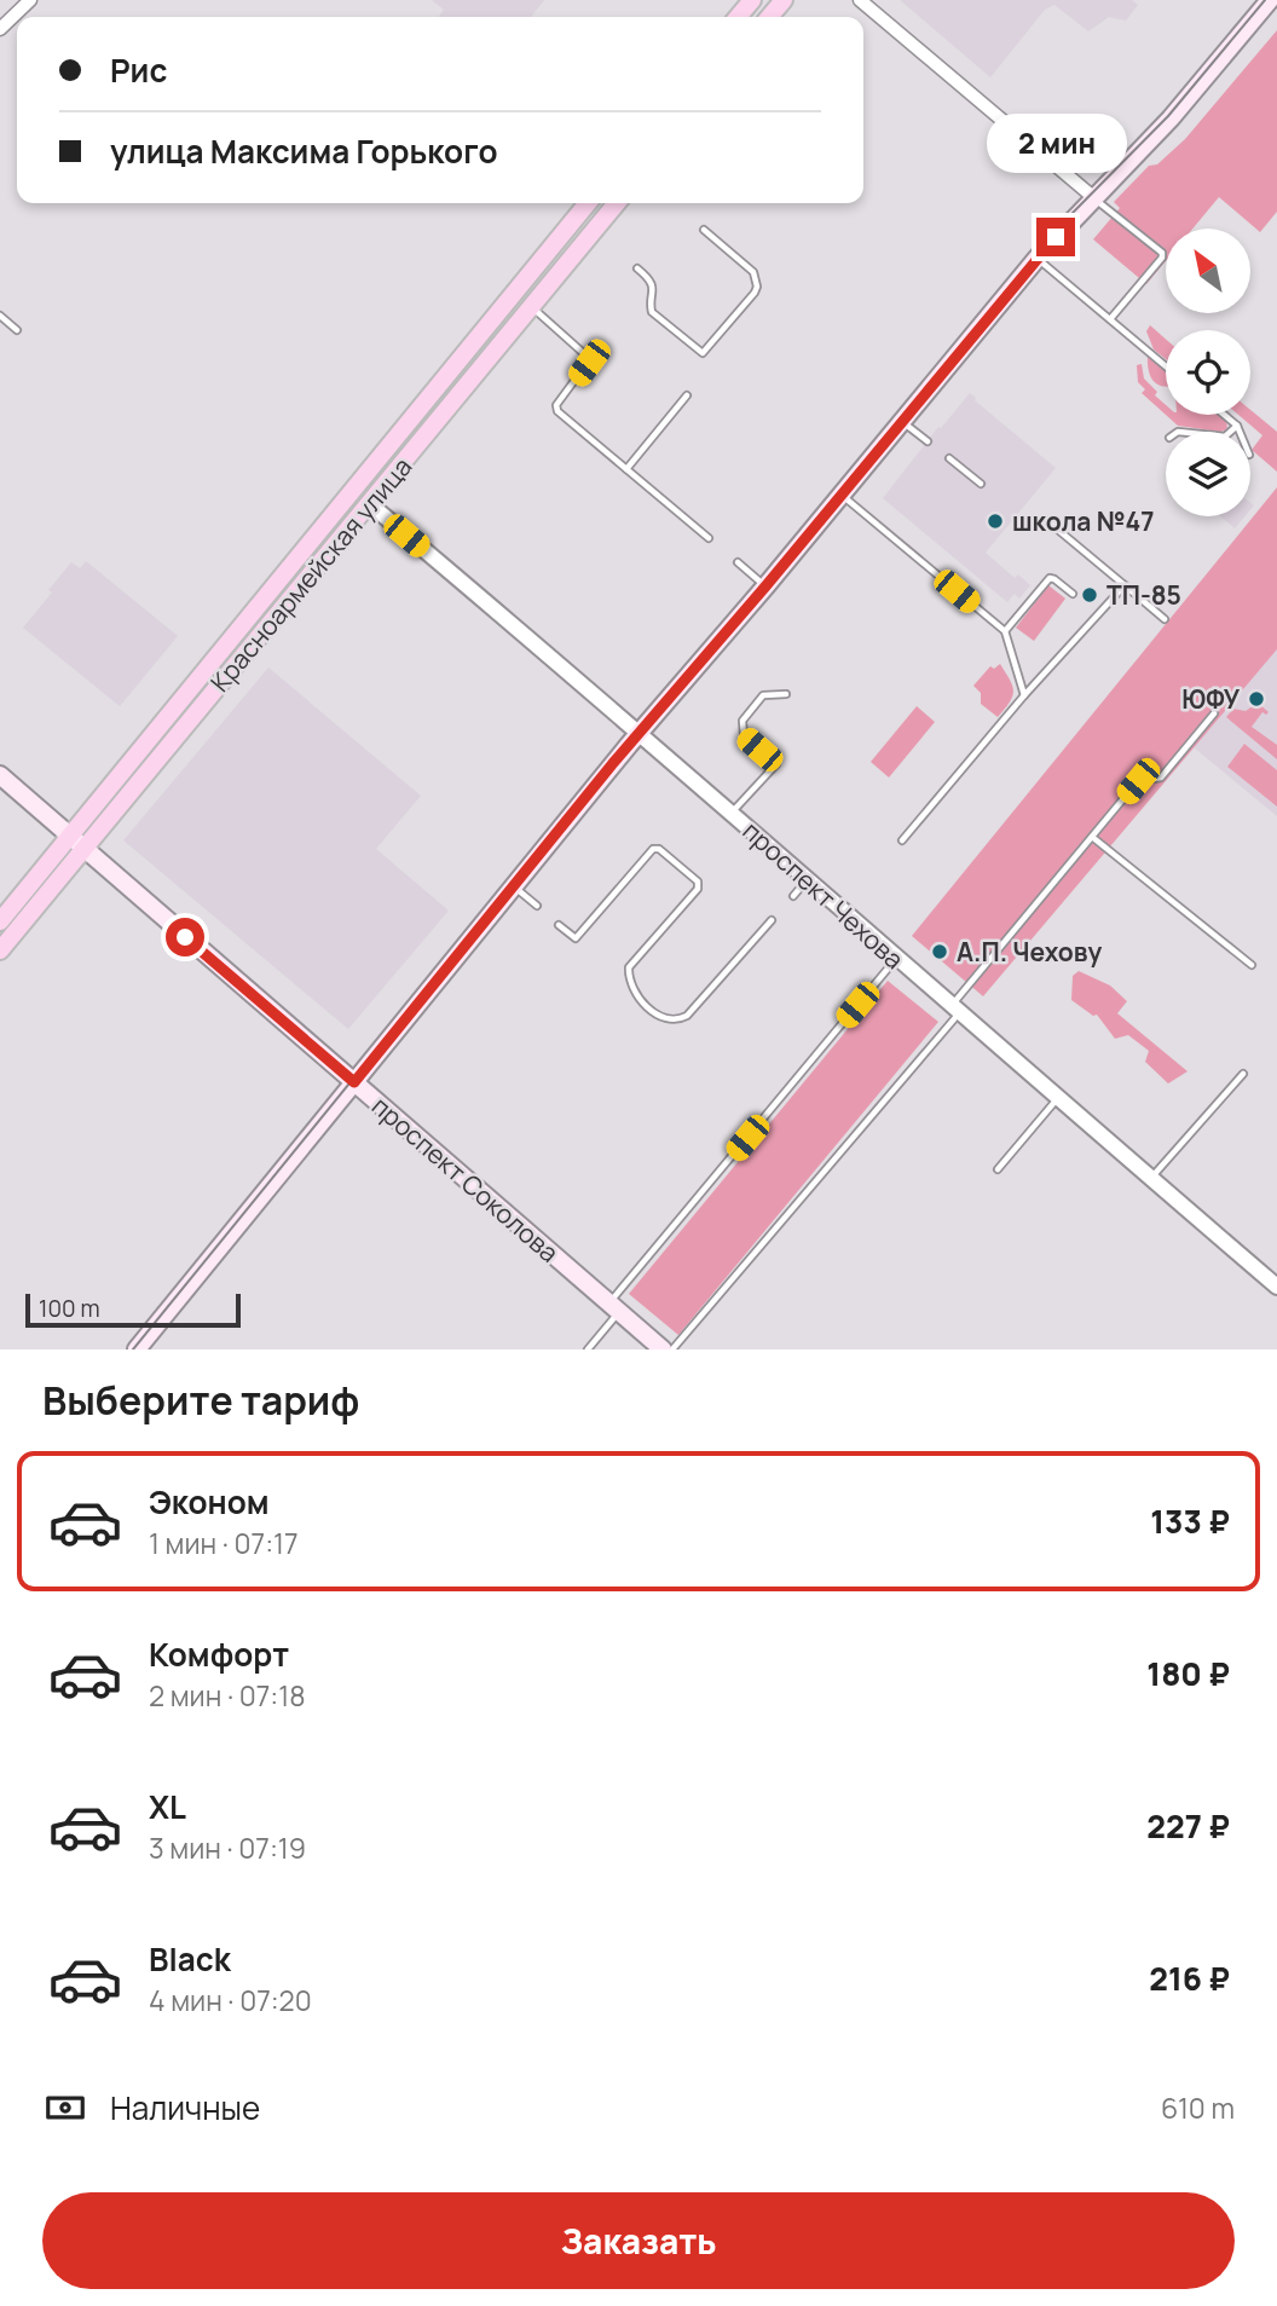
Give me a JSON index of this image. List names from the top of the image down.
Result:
{
  "streets": {
    "main road": ["Красноармейская улица", "проспект Соколова"],
    "street": ["проспект Чехова"]
  },
  "crossings": [
    ["Красноармейская улица", "проспект Чехова"],
    ["Красноармейская улица", "проспект Соколова"]
  ],
  "places": [
    "школа №47",
    "ТП-85",
    "ЮФУ",
    "А.П. Чехову"
  ],
  "scale_bar": "100 m",
  "north": "top left",
  "page": {
    "banner": ["Рис", "улица Максима Горького"],
    "bubble": "2 мин",
    "scale": "100 m",
    "heading": "Выберите тариф",
    "list": [
      {
        "name": "Эконом",
        "note": "1 мин · 07:17",
        "value": "133 ₽"
      },
      {
        "name": "Комфорт",
        "note": "2 мин · 07:18",
        "value": "180 ₽"
      },
      {
        "name": "XL",
        "note": "3 мин · 07:19",
        "value": "227 ₽"
      },
      {
        "name": "Black",
        "note": "4 мин · 07:20",
        "value": "216 ₽"
      }
    ],
    "pay": ["Наличные", "610 m"],
    "buttons": "Заказать"
  }
}
